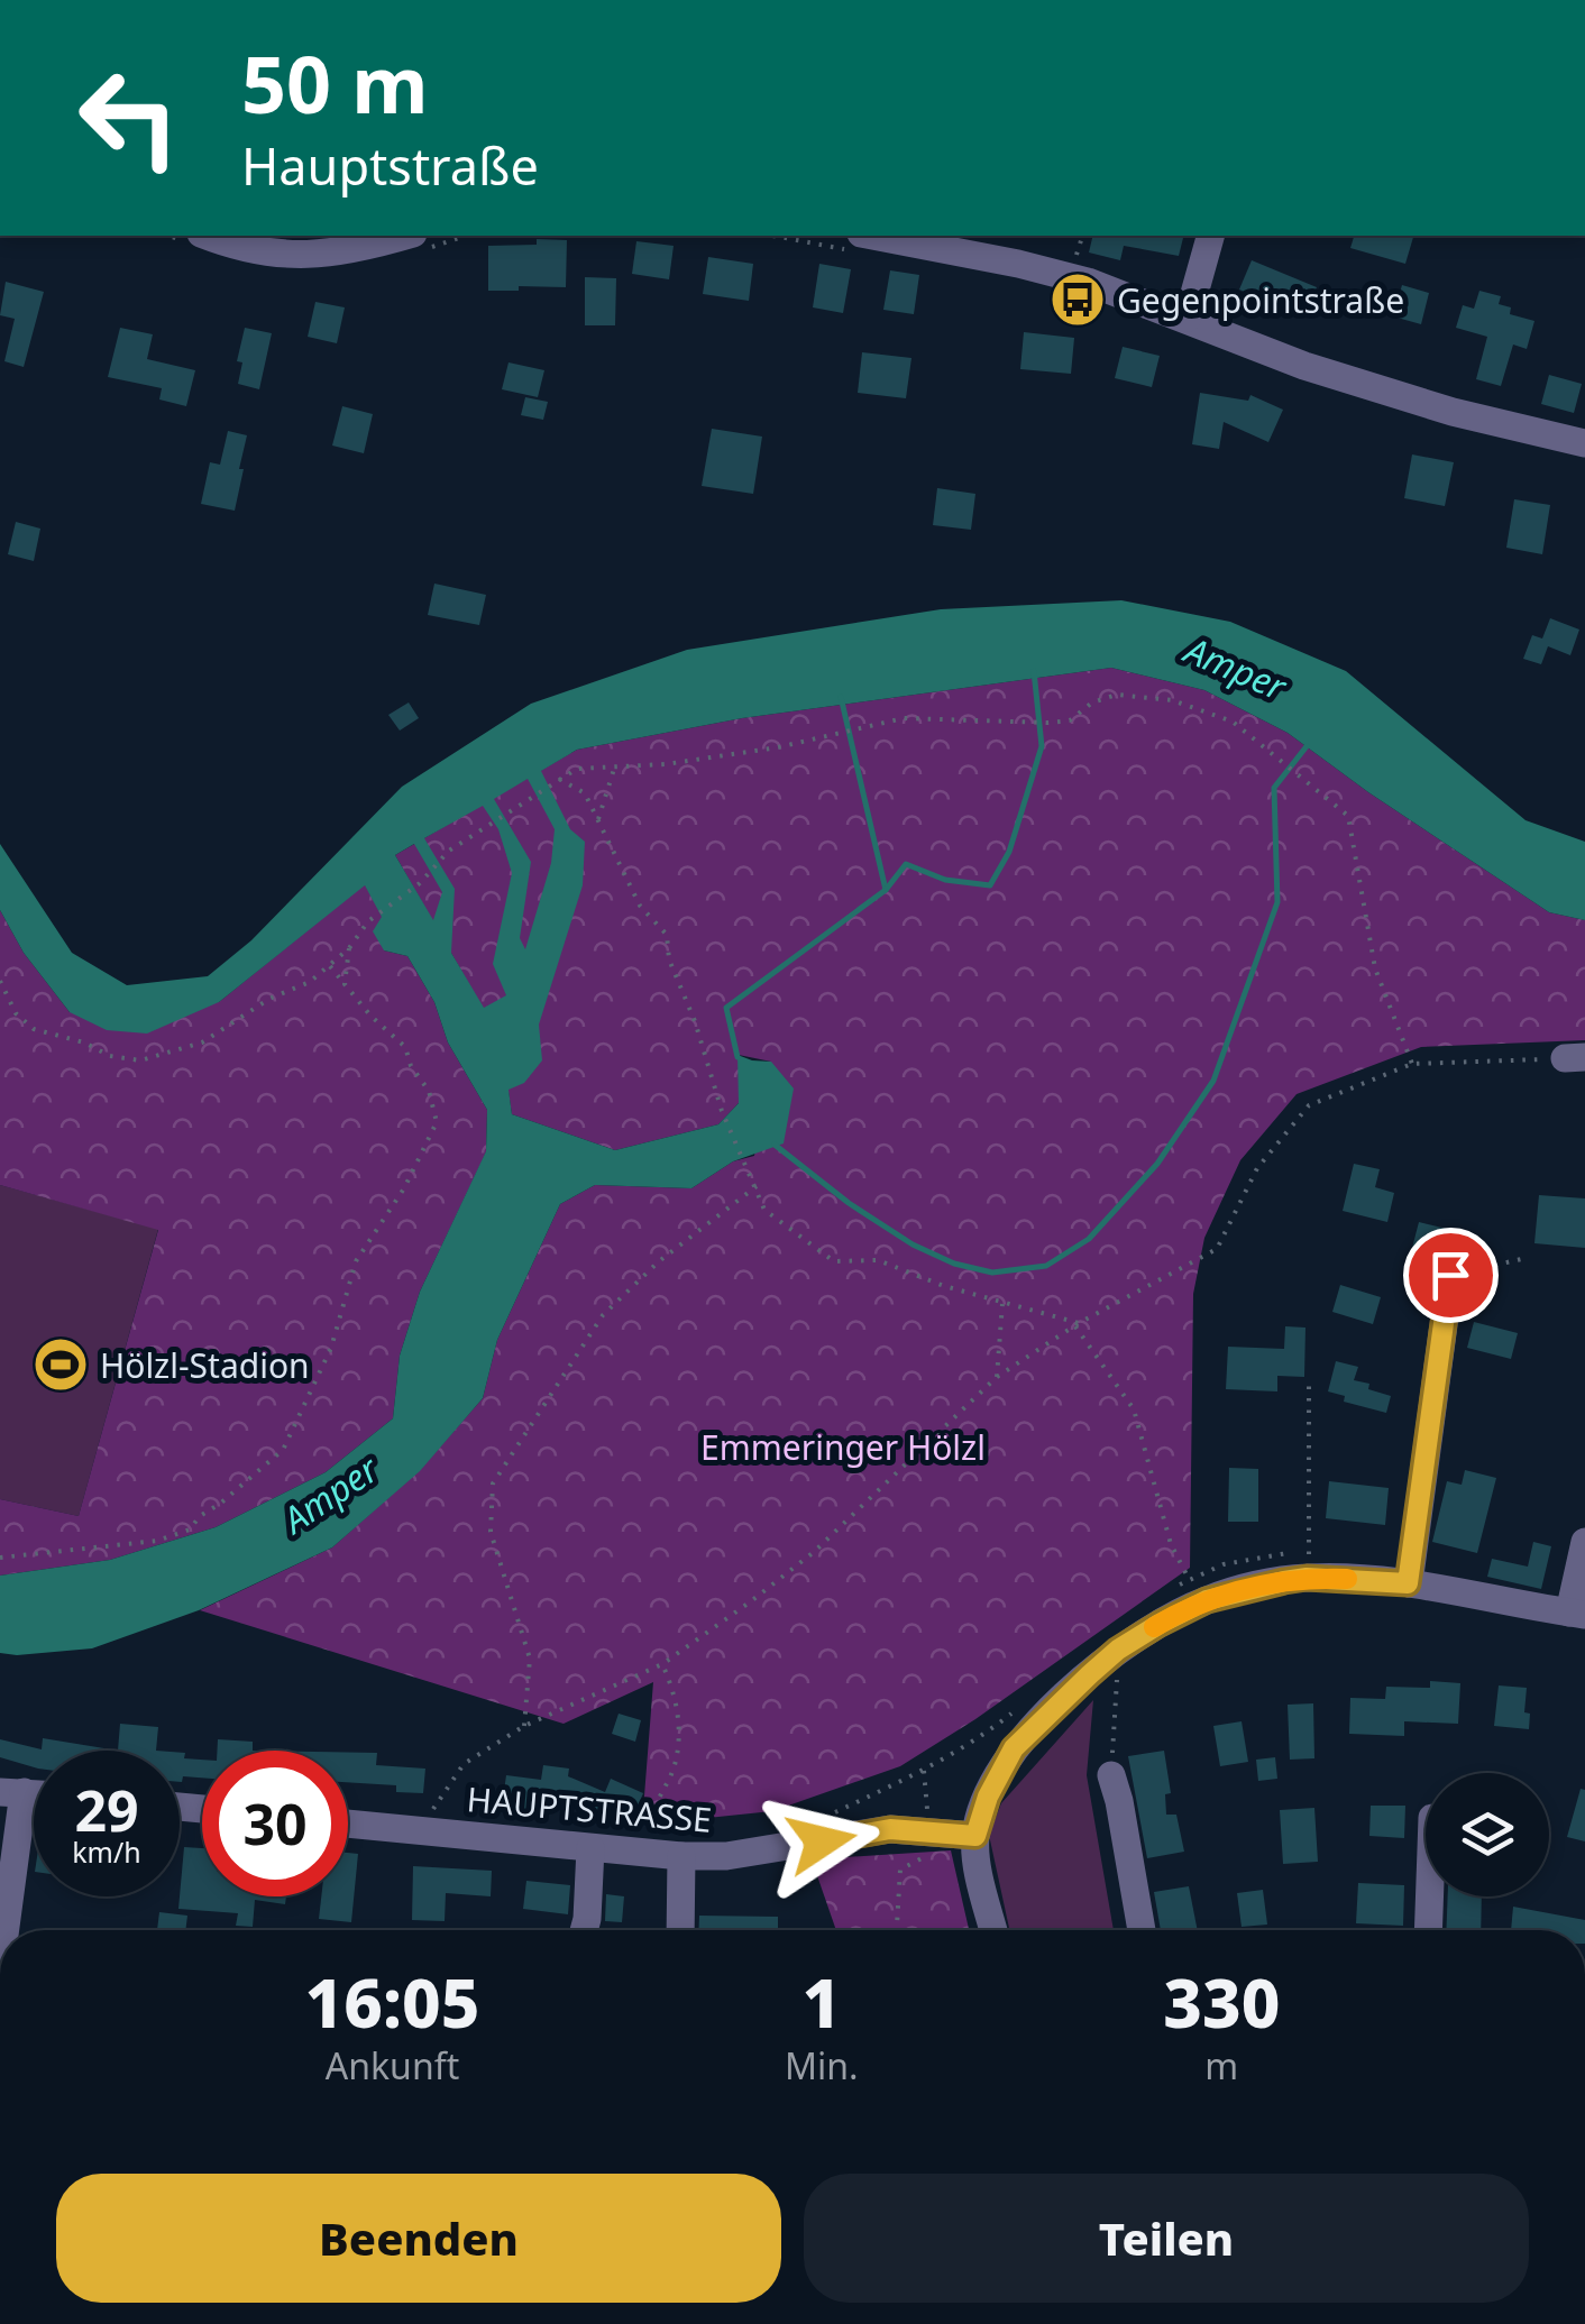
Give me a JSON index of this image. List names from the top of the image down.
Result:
{
  "streets": {
    "street": ["HAUPTSTRASSE"]
  },
  "water": ["Amper"],
  "parks": ["Emmeringer Hölzl"],
  "places": {
    "bus stop": ["Gegenpointstraße"],
    "sports": ["Hölzl-Stadion"]
  },
  "page": {
    "turn": ["50 m", "Hauptstraße"],
    "speed": "29 km/h",
    "limit": "30",
    "eta": [
      "16:05",
      "Ankunft",
      "1",
      "Min.",
      "330",
      "m"
    ],
    "buttons": ["Beenden", "Teilen"]
  }
}
